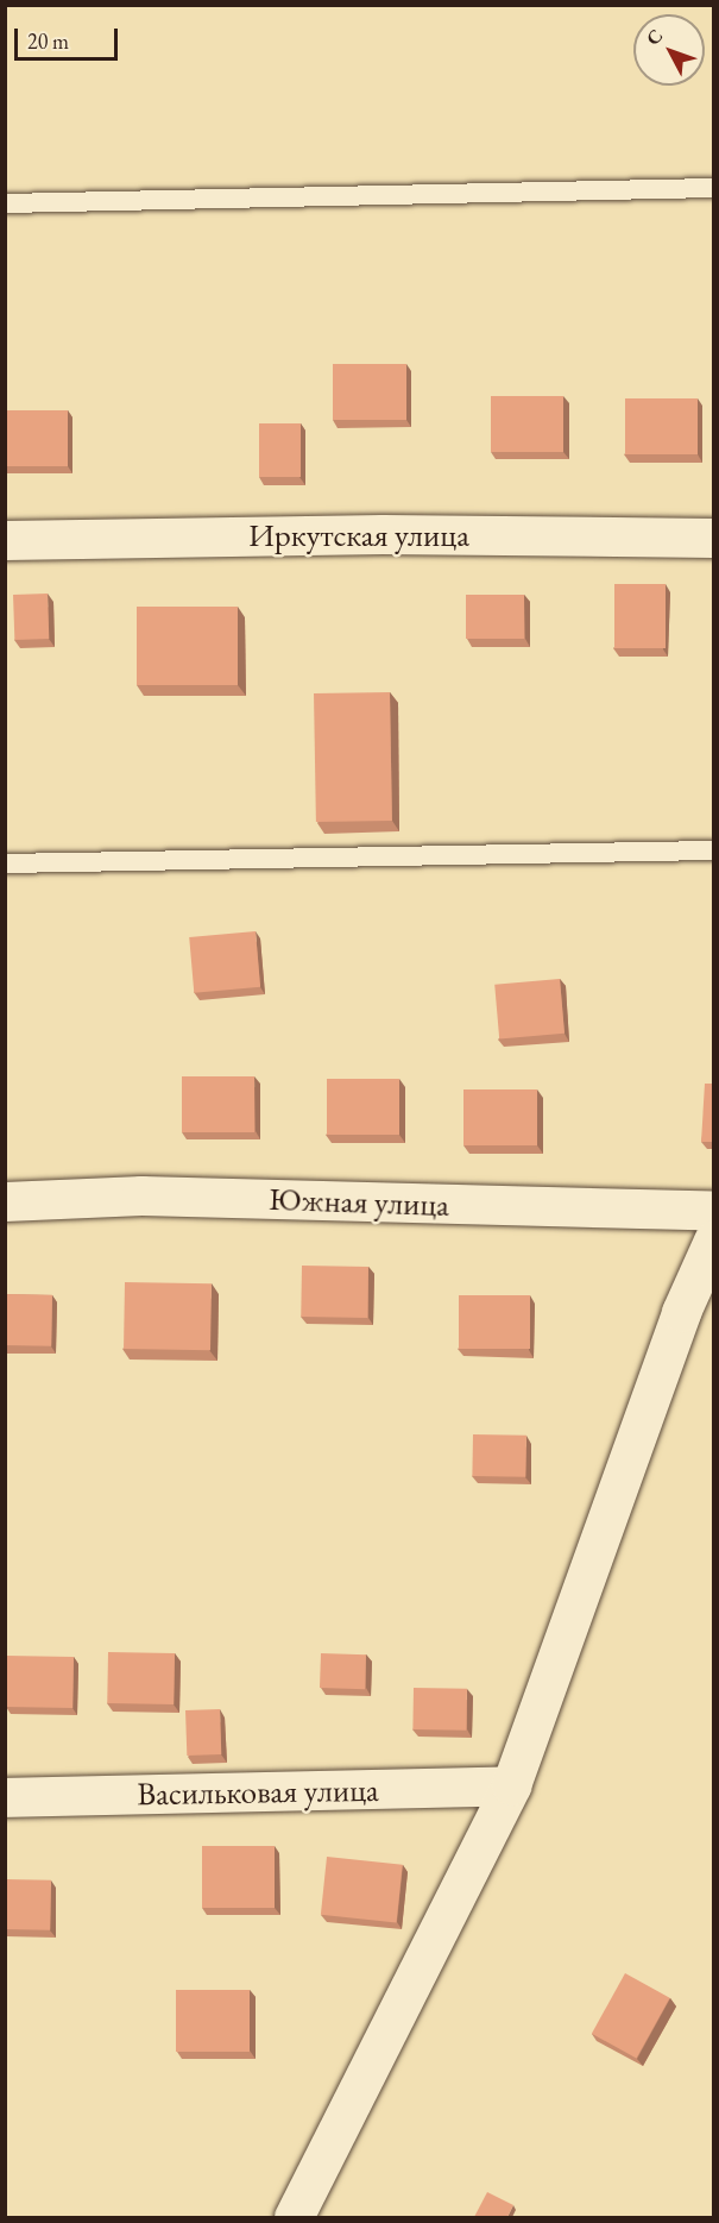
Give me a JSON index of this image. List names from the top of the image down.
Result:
{
  "streets": {
    "street": ["Иркутская улица", "Южная улица", "Васильковая улица"]
  },
  "scale_bar": "20 m",
  "north": "top left"
}
